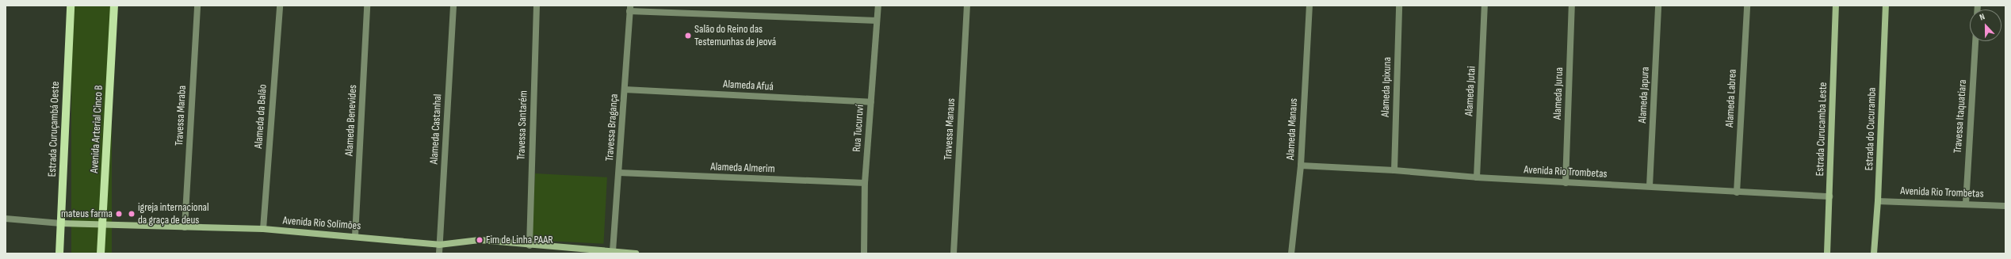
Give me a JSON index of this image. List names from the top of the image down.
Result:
{
  "streets": {
    "main road": [
      "Estrada Curuçambá Oeste",
      "Avenida Arterial Cinco B",
      "Estrada Curucamba Leste",
      "Estrada do Cucuramba",
      "Avenida Rio Solimões"
    ],
    "street": [
      "Alameda Afuá",
      "Alameda Ipixuna",
      "Alameda Jutai",
      "Alameda Jurua",
      "Alameda Japura",
      "Alameda Labrea",
      "Travessa Maraba",
      "Alameda da Balão",
      "Travessa Itaquatiara",
      "Alameda Benevides",
      "Travessa Santarém",
      "Travessa Bragança",
      "Rua Tucuruví",
      "Alameda Castanhal",
      "Travessa Manaus",
      "Alameda Manaus",
      "Alameda Almerim",
      "Avenida Rio Trombetas"
    ]
  },
  "crossings": [
    ["Alameda Afuá", "Travessa Bragança"],
    ["Alameda Afuá", "Rua Tucuruví"],
    ["Alameda Ipixuna", "Avenida Rio Trombetas"],
    ["Alameda Jutai", "Avenida Rio Trombetas"],
    ["Alameda Jurua", "Avenida Rio Trombetas"],
    ["Alameda Japura", "Avenida Rio Trombetas"],
    ["Alameda Labrea", "Avenida Rio Trombetas"],
    ["Travessa Maraba", "Avenida Rio Solimões"],
    ["Alameda da Balão", "Avenida Rio Solimões"],
    ["Travessa Itaquatiara", "Avenida Rio Trombetas"],
    ["Alameda Benevides", "Avenida Rio Solimões"],
    ["Travessa Santarém", "Avenida Rio Solimões"],
    ["Travessa Bragança", "Alameda Almerim"],
    ["Travessa Bragança", "Avenida Rio Solimões"],
    ["Rua Tucuruví", "Alameda Almerim"],
    ["Estrada Curuçambá Oeste", "Avenida Rio Solimões"],
    ["Avenida Arterial Cinco B", "Avenida Rio Solimões"],
    ["Alameda Castanhal", "Avenida Rio Solimões"],
    ["Alameda Manaus", "Avenida Rio Trombetas"],
    ["Estrada Curucamba Leste", "Avenida Rio Trombetas"],
    ["Estrada do Cucuramba", "Avenida Rio Trombetas"]
  ],
  "places": [
    "Salão do Reino das Testemunhas de Jeová",
    "mateus farma",
    "igreja internacional da graça de deus",
    "Fim de Linha PAAR"
  ],
  "north": "top"
}
